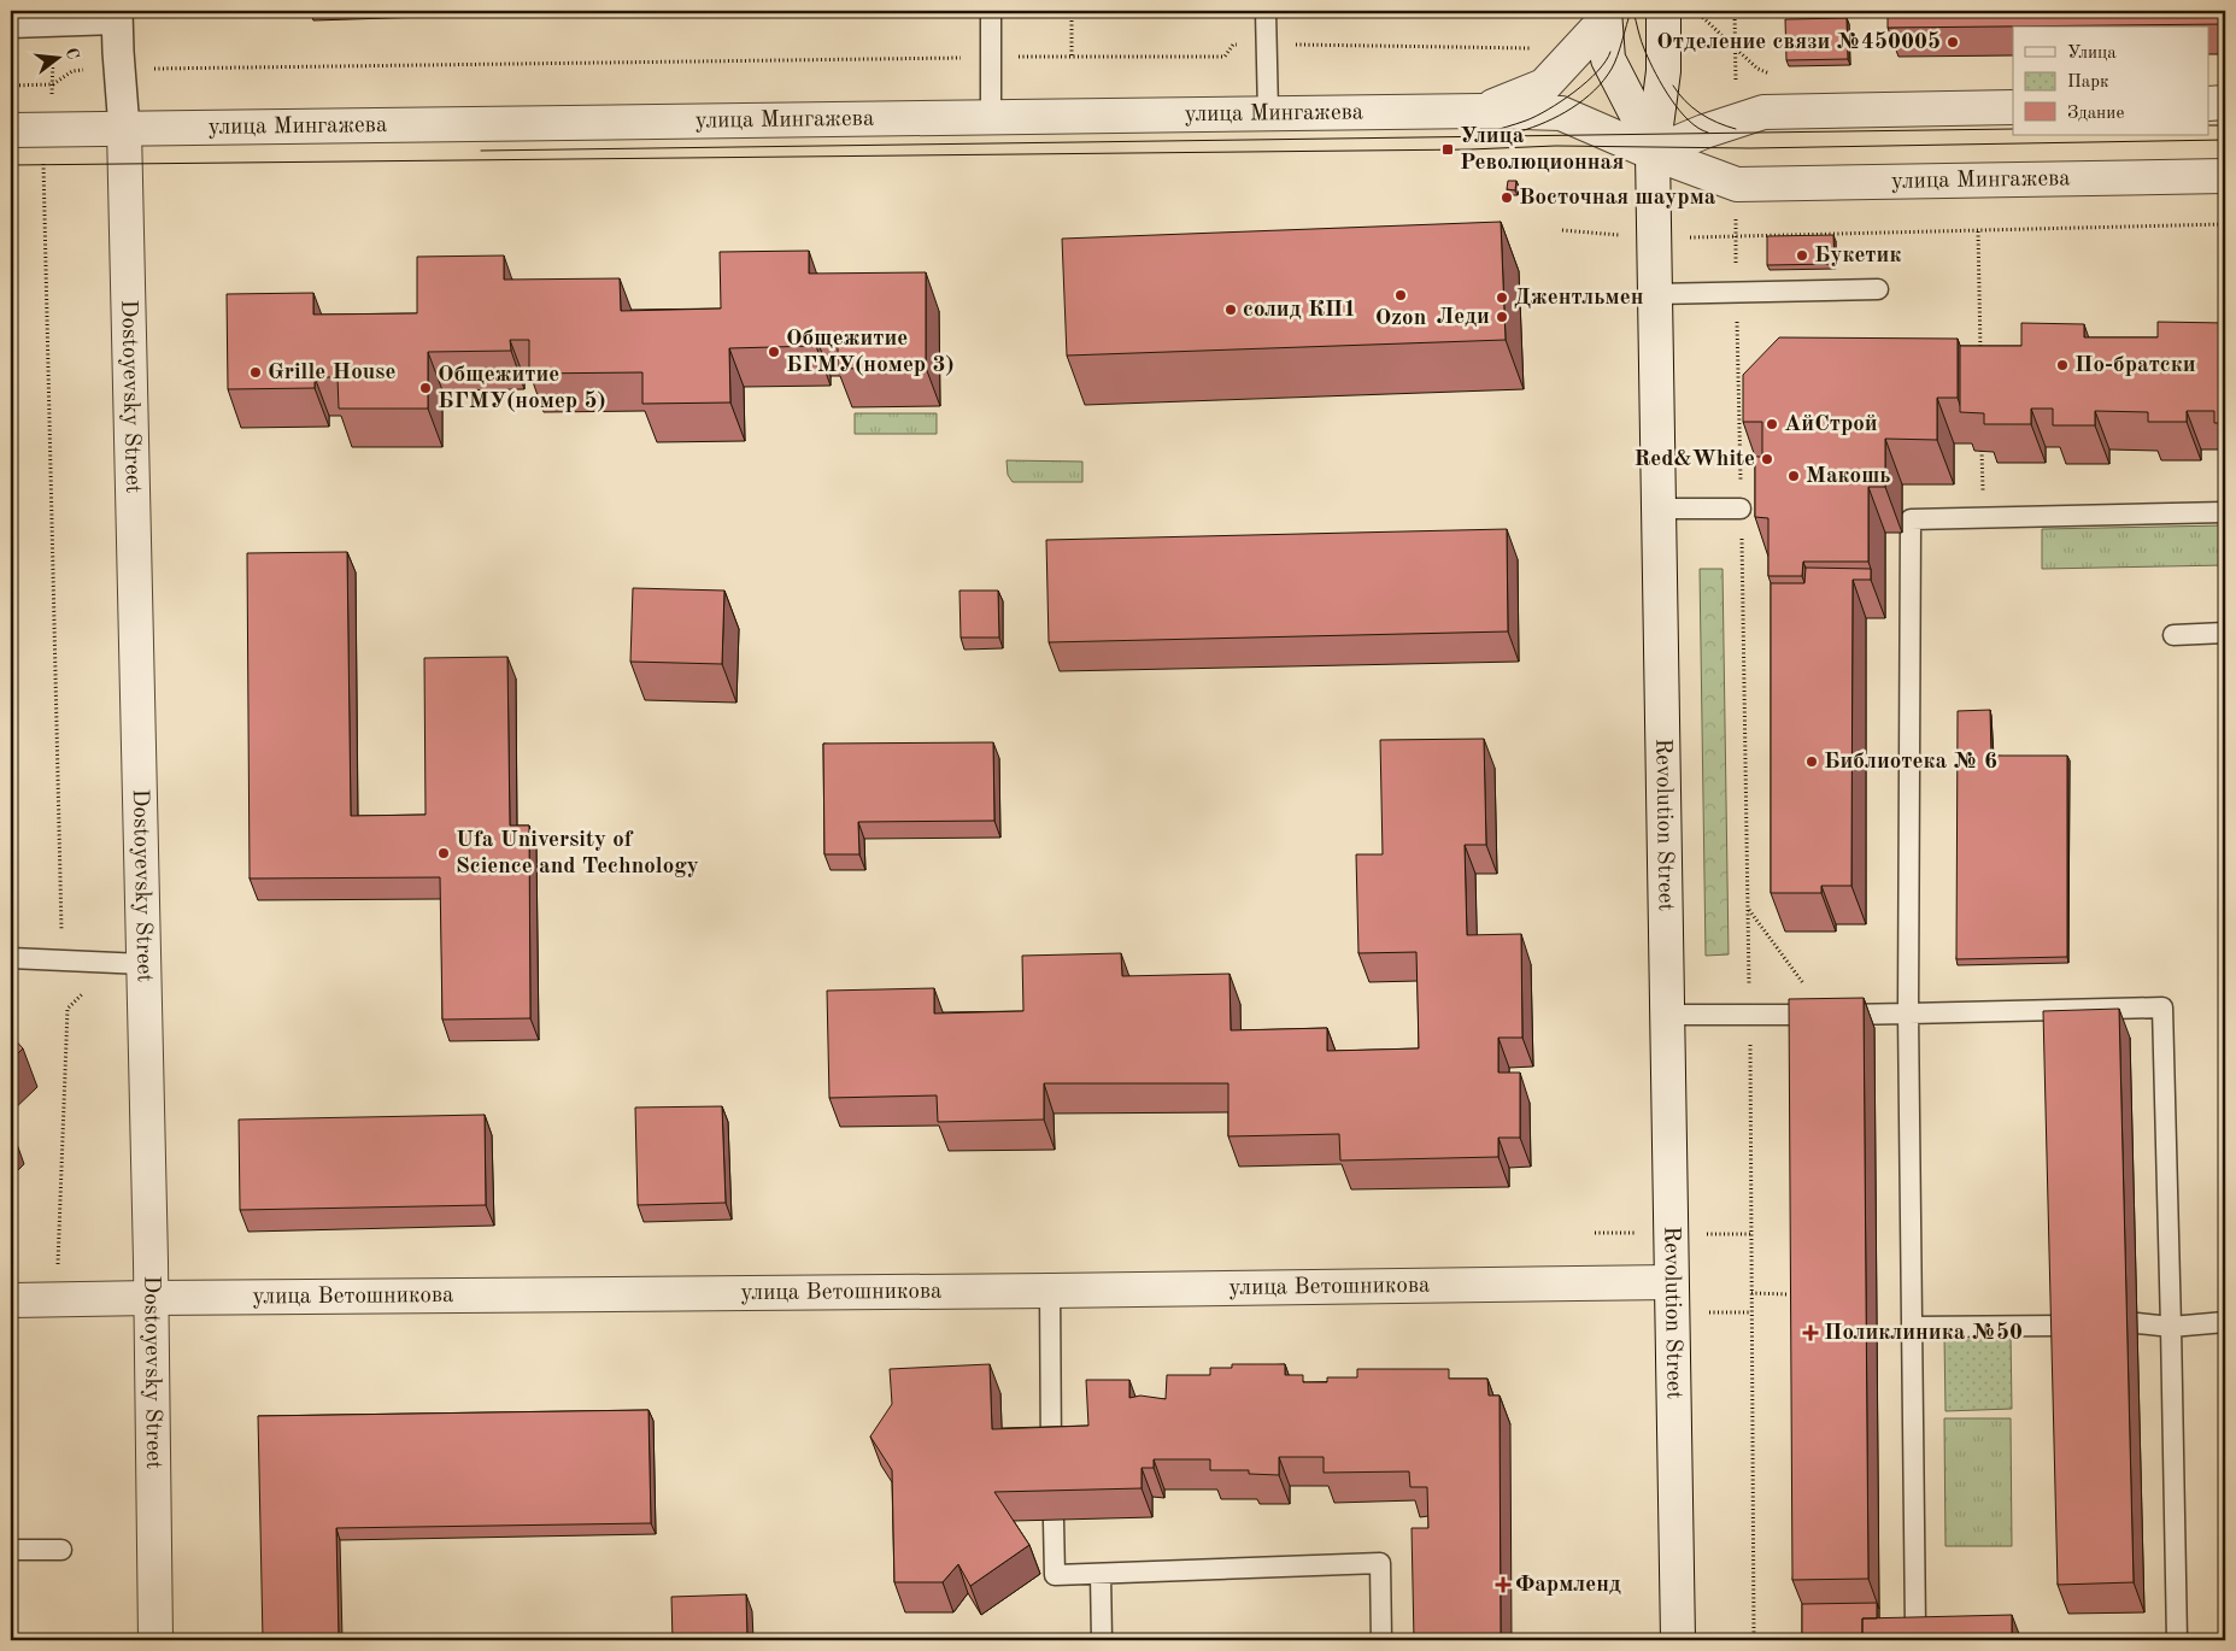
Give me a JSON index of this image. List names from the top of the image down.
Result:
{
  "streets": {
    "street": [
      "улица Мингажева",
      "Dostoyevsky Street",
      "Revolution Street",
      "улица Ветошникова"
    ]
  },
  "crossings": [
    ["улица Мингажева", "Dostoyevsky Street"],
    ["улица Мингажева", "Revolution Street"],
    ["Dostoyevsky Street", "улица Ветошникова"],
    ["Revolution Street", "улица Ветошникова"]
  ],
  "places": {
    "other": [
      "Отделение связи №450005",
      "Восточная шаурма",
      "Букетик",
      "Ozon",
      "Джентльмен",
      "солид КП1",
      "Леди",
      "Общежитие БГМУ(номер 3)",
      "По-братски",
      "Grille House",
      "Общежитие БГМУ(номер 5)",
      "АйСтрой",
      "Red&White",
      "Макошь",
      "Библиотека № 6",
      "Ufa University of Science and Technology"
    ],
    "transit": ["Улица Революционная"],
    "health": ["Поликлиника №50", "Фармленд"]
  },
  "legend": ["Улица", "Парк", "Здание"],
  "north": "right"
}
